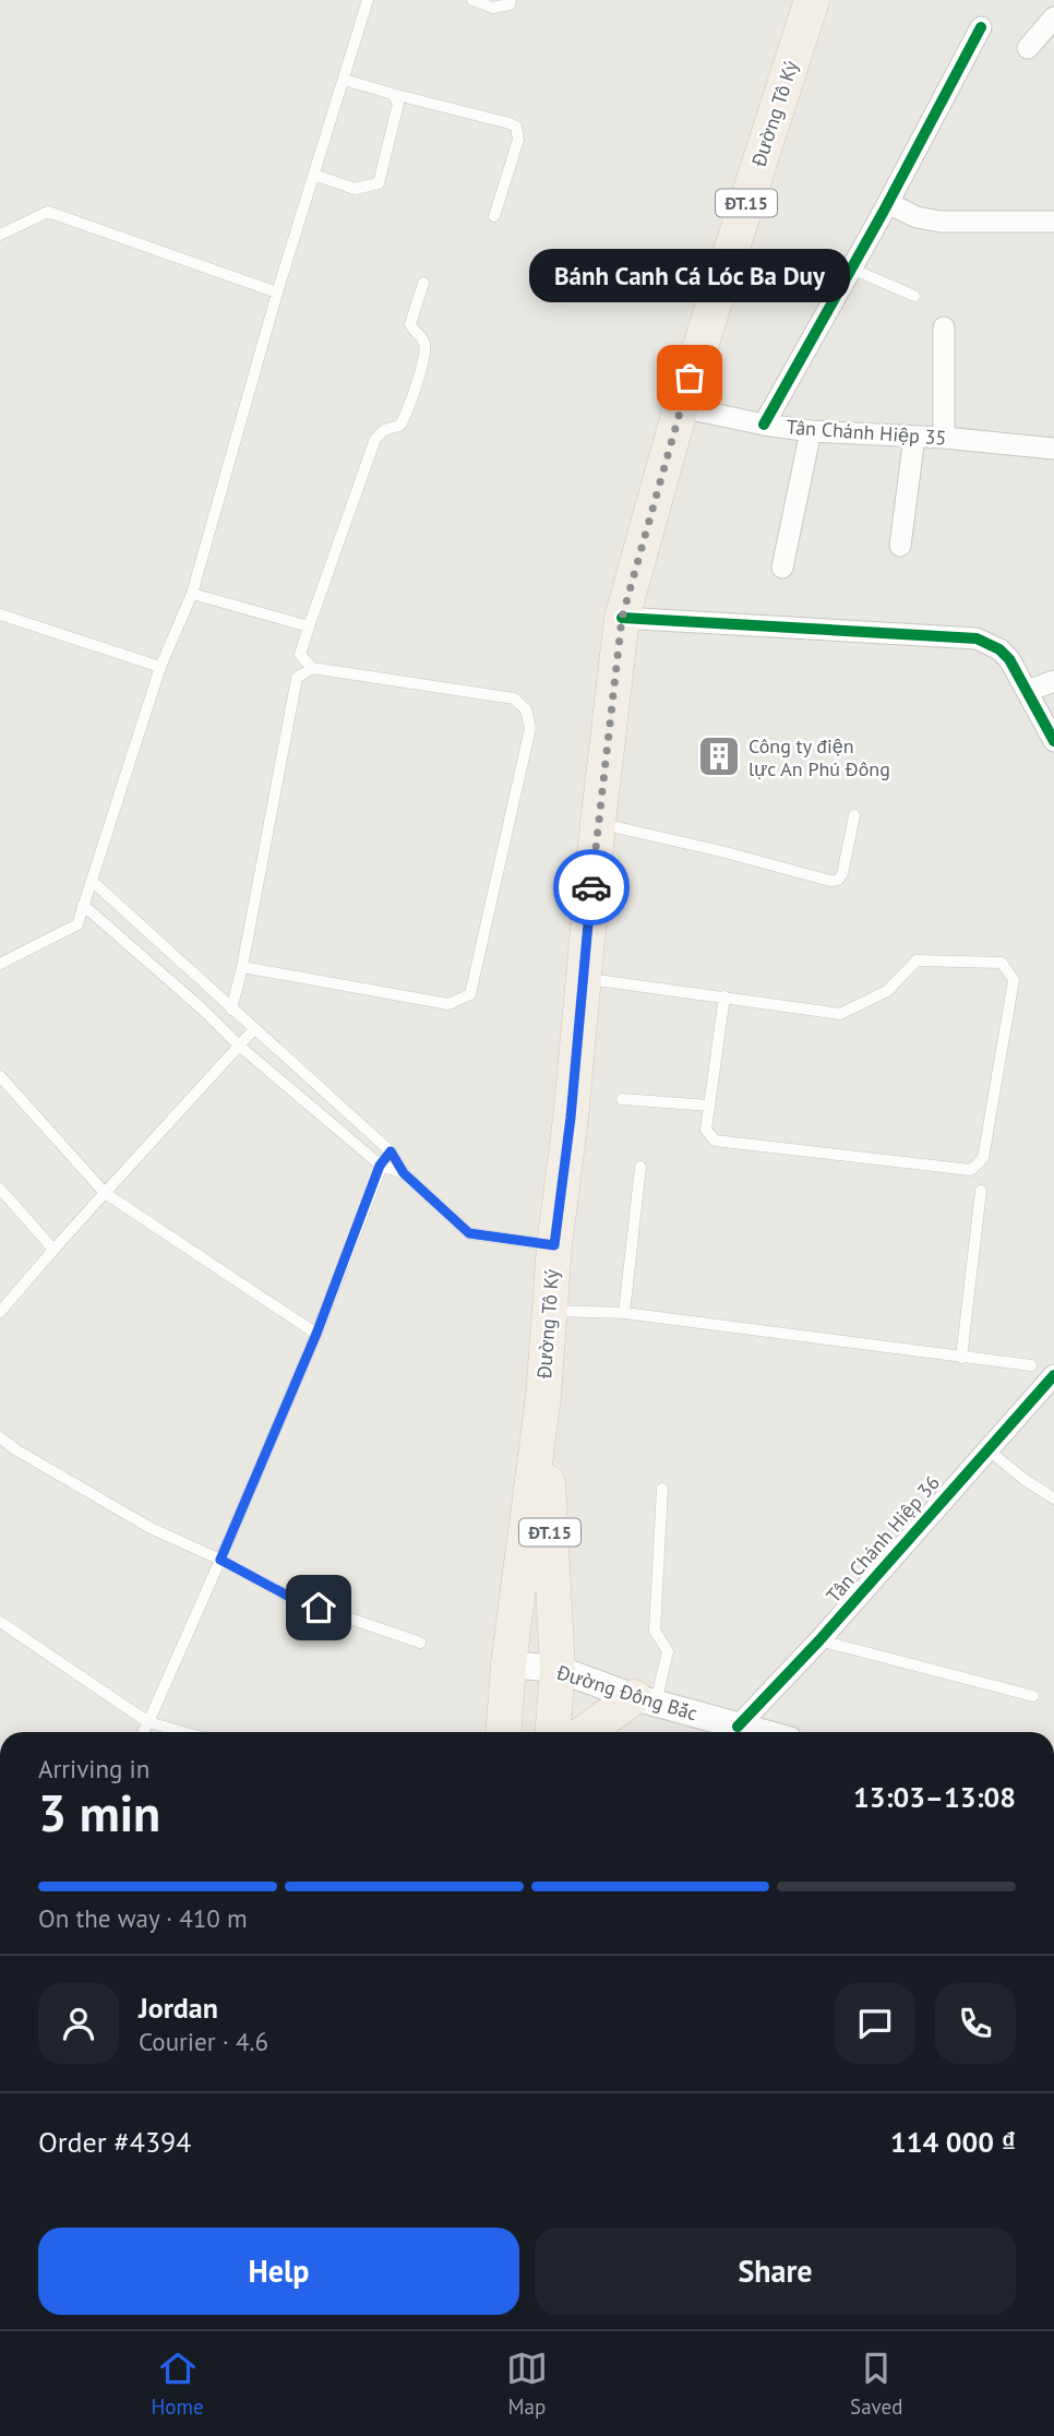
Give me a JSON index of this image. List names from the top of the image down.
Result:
{
  "streets": {
    "main road": ["Đường Tô Ký", "ĐT.15"],
    "street": ["Tân Chánh Hiệp 35", "Tân Chánh Hiệp 36", "Đường Đông Bắc"]
  },
  "crossings": [
    ["Đường Tô Ký", "Tân Chánh Hiệp 35"],
    ["Đường Tô Ký", "Đường Đông Bắc"],
    ["Tân Chánh Hiệp 36", "Đường Đông Bắc"]
  ],
  "places": {
    "other": ["Bánh Canh Cá Lóc Ba Duy"],
    "building": ["Công ty điện lực An Phú Đông"]
  },
  "page": {
    "bubble": "Bánh Canh Cá Lóc Ba Duy",
    "heading": ["3 min", "Arriving in", "13:03–13:08"],
    "panel": [
      "Jordan",
      "Courier · 4.6",
      "Order #4394",
      "114 000 ₫"
    ],
    "bar": "On the way · 410 m",
    "buttons": ["Help", "Share"],
    "tabs": ["Home", "Map", "Saved"]
  }
}
